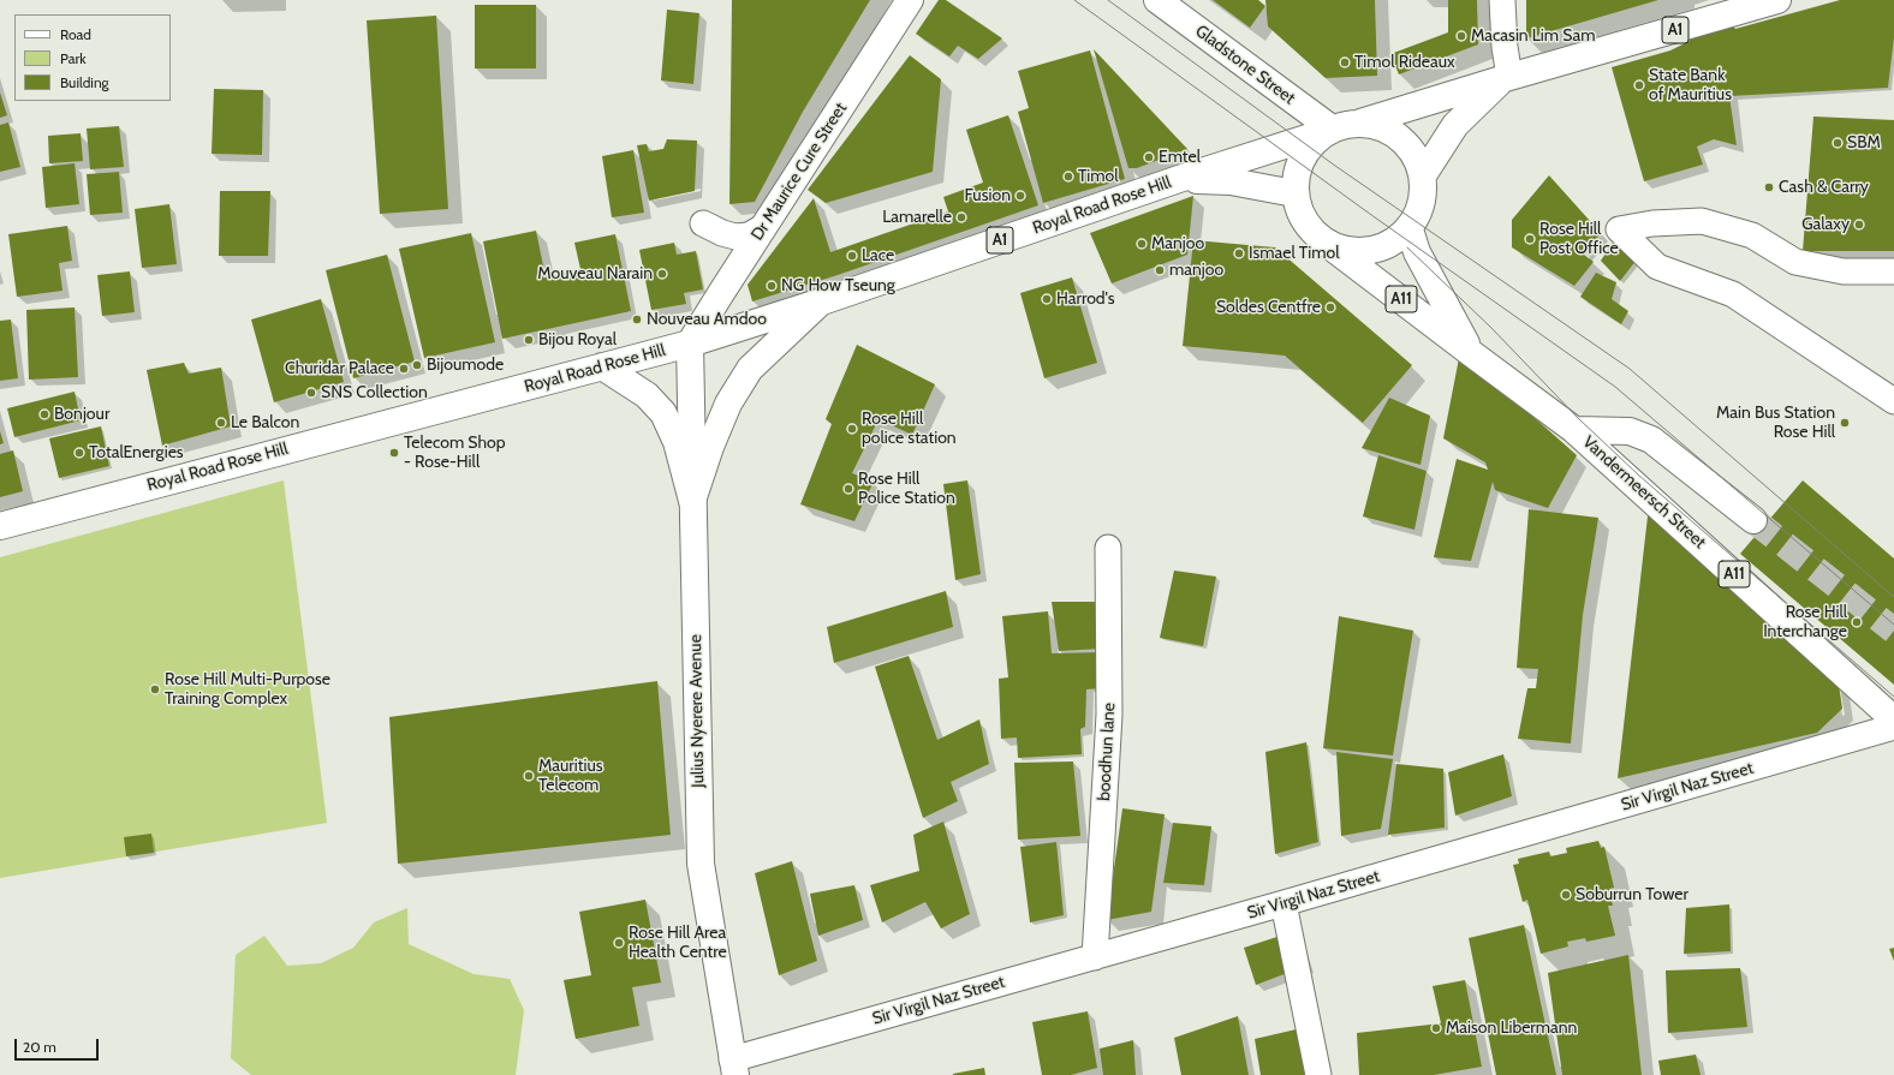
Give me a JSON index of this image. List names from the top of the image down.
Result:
{
  "streets": {
    "main road": [
      "A1",
      "Gladstone Street",
      "Dr Maurice Cure Street",
      "Royal Road Rose Hill",
      "A11",
      "Vandermeersch Street",
      "Julius Nyerere Avenue"
    ],
    "street": ["boodhun lane", "Sir Virgil Naz Street"]
  },
  "crossings": [
    ["A1", "Gladstone Street"],
    ["A1", "Royal Road Rose Hill"],
    ["A1", "A11"],
    ["Gladstone Street", "Royal Road Rose Hill"],
    ["Gladstone Street", "A11"],
    ["Dr Maurice Cure Street", "Royal Road Rose Hill"],
    ["Dr Maurice Cure Street", "Julius Nyerere Avenue"],
    ["Royal Road Rose Hill", "A11"],
    ["Royal Road Rose Hill", "Julius Nyerere Avenue"],
    ["A11", "Vandermeersch Street"],
    ["Julius Nyerere Avenue", "Sir Virgil Naz Street"],
    ["boodhun lane", "Sir Virgil Naz Street"]
  ],
  "places": [
    "Macasin Lim Sam",
    "Timol Rideaux",
    "State Bank of Mauritius",
    "SBM",
    "Emtel",
    "Timol",
    "Cash & Carry",
    "Fusion",
    "Lamarelle",
    "Galaxy",
    "Rose Hill Post Office",
    "Manjoo",
    "Ismael Timol",
    "Lace",
    "manjoo",
    "Mouveau Narain",
    "NG How Tseung",
    "Harrod's",
    "Soldes Centfre",
    "Nouveau Amdoo",
    "Bijou Royal",
    "Bijoumode",
    "Churidar Palace",
    "SNS Collection",
    "Bonjour",
    "Le Balcon",
    "Main Bus Station Rose Hill",
    "Rose Hill police station",
    "TotalEnergies",
    "Telecom Shop - Rose-Hill",
    "Rose Hill Police Station",
    "Rose Hill Interchange",
    "Rose Hill Multi-Purpose Training Complex",
    "Mauritius Telecom",
    "Soburrun Tower",
    "Rose Hill Area Health Centre",
    "Maison Libermann"
  ],
  "legend": ["Road", "Park", "Building"],
  "scale_bar": "20 m"
}
